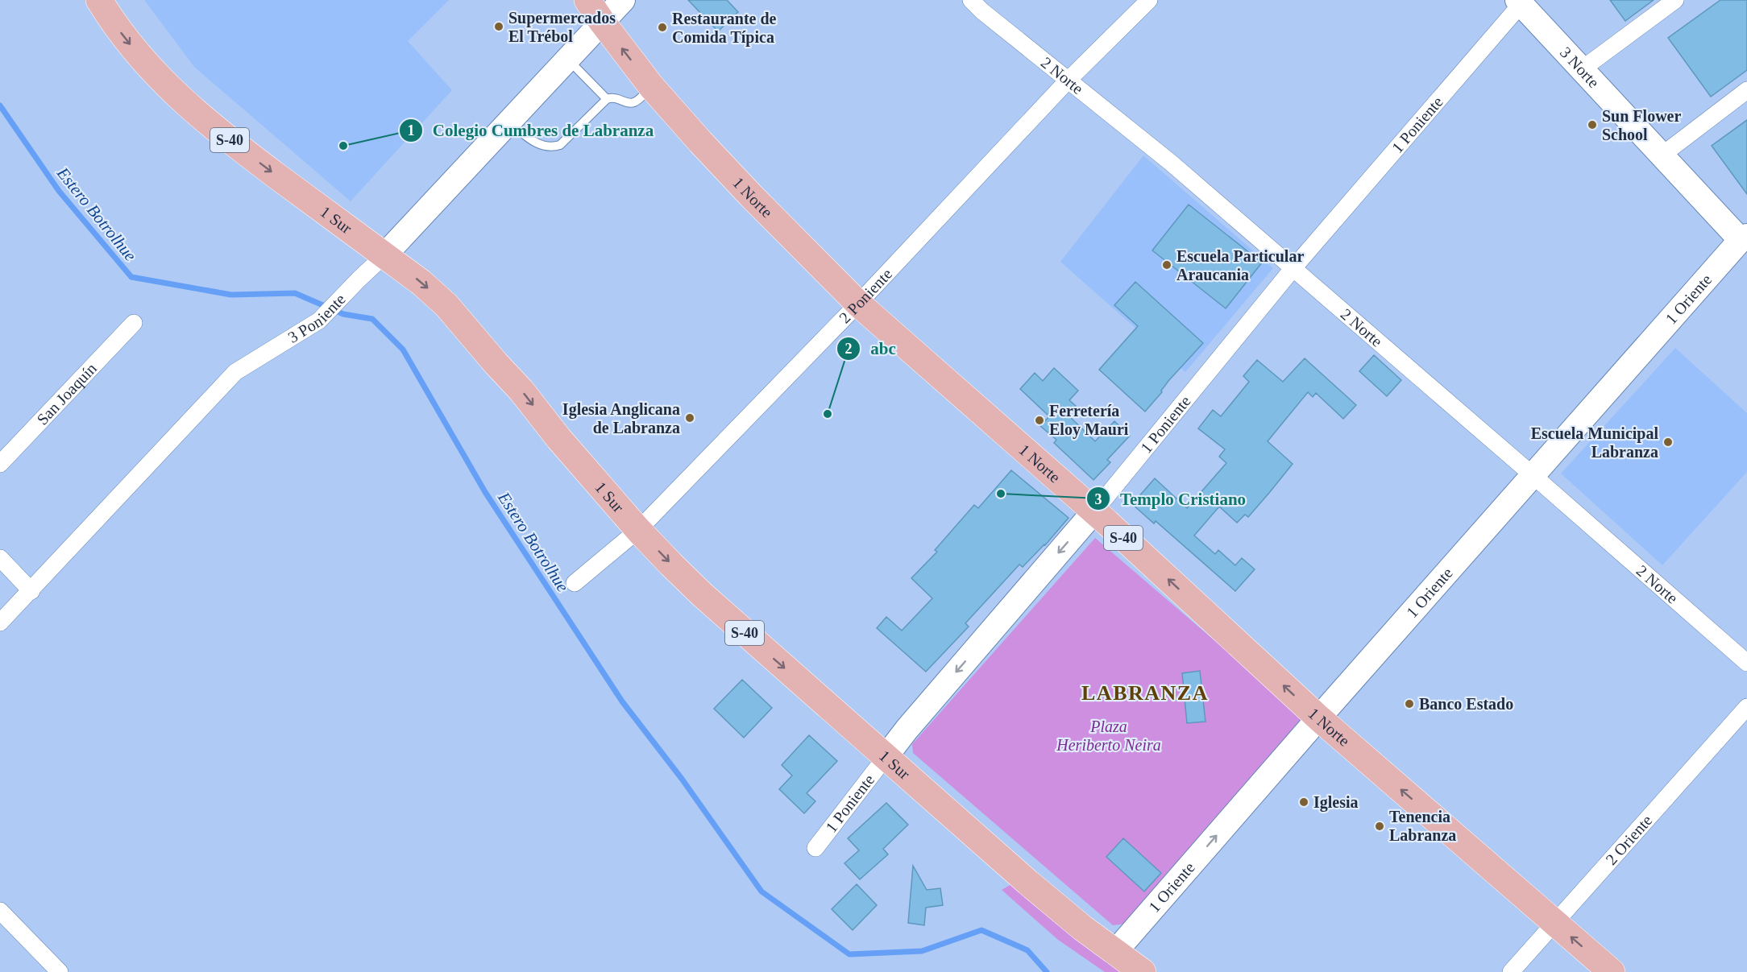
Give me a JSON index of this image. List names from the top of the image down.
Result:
{
  "streets": {
    "main road": ["S-40", "1 Norte", "1 Sur"],
    "street": [
      "3 Norte",
      "2 Norte",
      "1 Poniente",
      "2 Poniente",
      "1 Oriente",
      "3 Poniente",
      "San Joaquín",
      "2 Oriente"
    ]
  },
  "crossings": [
    ["3 Norte", "1 Poniente"],
    ["3 Norte", "1 Oriente"],
    ["2 Norte", "1 Poniente"],
    ["2 Norte", "2 Poniente"],
    ["2 Norte", "1 Oriente"],
    ["1 Poniente", "1 Norte"],
    ["1 Poniente", "1 Sur"],
    ["1 Norte", "2 Poniente"],
    ["1 Norte", "1 Oriente"],
    ["1 Norte", "3 Poniente"],
    ["1 Norte", "2 Oriente"],
    ["1 Sur", "2 Poniente"],
    ["1 Sur", "1 Oriente"],
    ["1 Sur", "3 Poniente"]
  ],
  "one_way": ["1 Norte", "1 Sur"],
  "districts": ["LABRANZA"],
  "water": ["Estero Botrolhue"],
  "parks": ["Plaza Heriberto Neira"],
  "places": [
    "Supermercados El Trébol",
    "Restaurante de Comida Típica",
    "Sun Flower School",
    "Colegio Cumbres de Labranza",
    "Escuela Particular Araucania",
    "abc",
    "Iglesia Anglicana de Labranza",
    "Ferretería Eloy Mauri",
    "Escuela Municipal Labranza",
    "Templo Cristiano",
    "Banco Estado",
    "Iglesia",
    "Tenencia Labranza"
  ]
}
